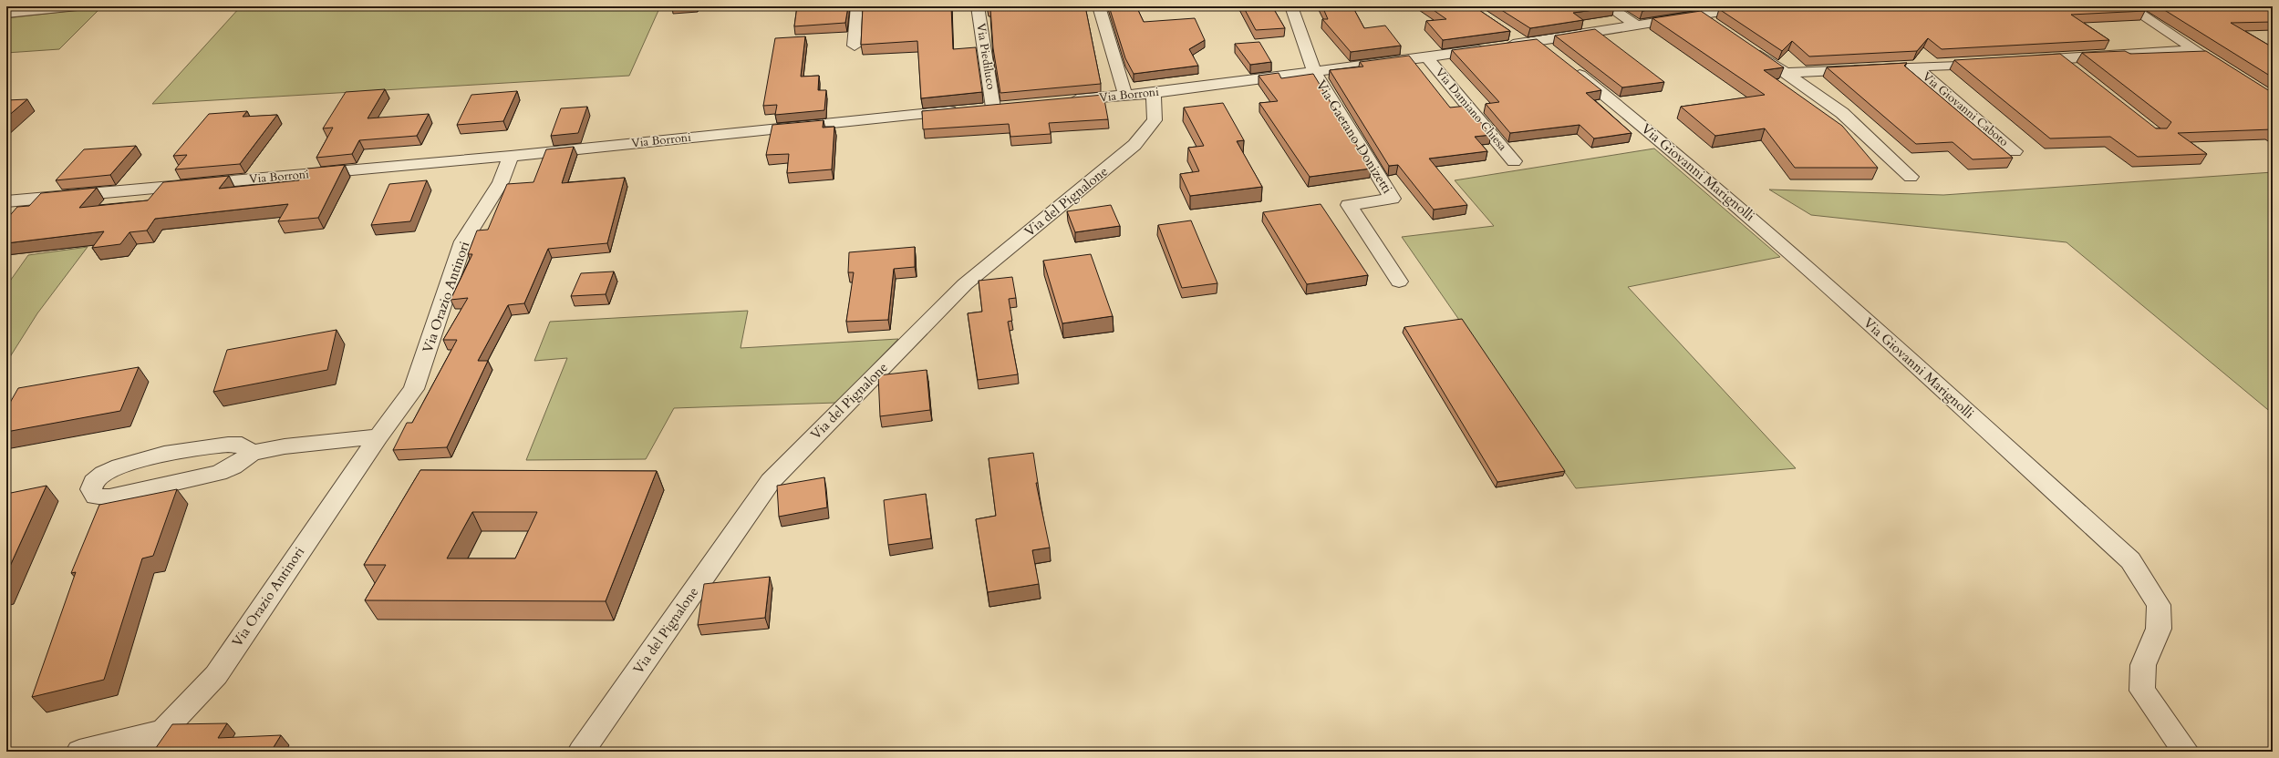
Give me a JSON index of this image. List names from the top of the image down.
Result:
{
  "streets": {
    "street": [
      "Via Piediluco",
      "Via Borroni",
      "Via Damiano Chiesa",
      "Via Giovanni Caboto",
      "Via Gaetano Donizetti",
      "Via Giovanni Marignolli",
      "Via del Pignalone",
      "Via Orazio Antinori"
    ]
  },
  "crossings": [
    ["Via Piediluco", "Via Borroni"],
    ["Via Borroni", "Via Damiano Chiesa"],
    ["Via Borroni", "Via Gaetano Donizetti"],
    ["Via Borroni", "Via del Pignalone"],
    ["Via Borroni", "Via Orazio Antinori"],
    ["Via Damiano Chiesa", "Via Gaetano Donizetti"],
    ["Via Damiano Chiesa", "Via Giovanni Marignolli"]
  ]
}
